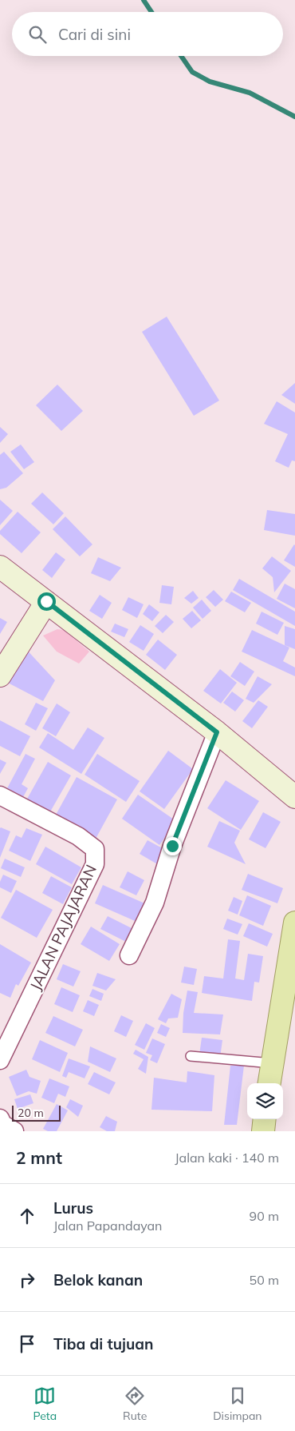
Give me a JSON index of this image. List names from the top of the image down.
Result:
{
  "streets": {
    "street": ["JALAN PAJAJARAN"]
  },
  "scale_bar": "20 m",
  "page": {
    "search": "Cari di sini",
    "scale": "20 m",
    "heading": ["2 mnt", "Jalan kaki · 140 m"],
    "list": [
      ["Lurus", "Jalan Papandayan", "90 m"],
      ["Belok kanan", "50 m"],
      "Tiba di tujuan"
    ],
    "nav": ["Peta", "Rute", "Disimpan"]
  }
}
